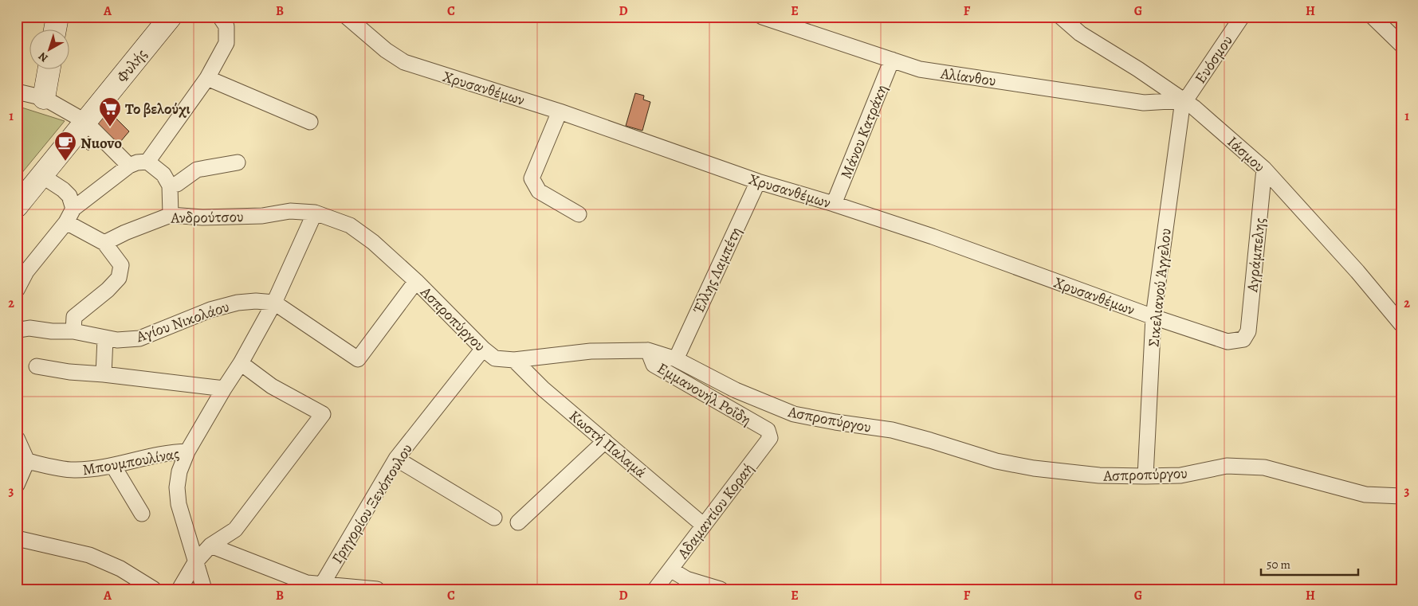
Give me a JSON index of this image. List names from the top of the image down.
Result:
{
  "streets": {
    "main road": ["Φυλής"],
    "street": [
      "Ευόσμου",
      "Αλίανθου",
      "Χρυσανθέμων",
      "Μάνου Κατράκη",
      "Ιάσμου",
      "Ανδρούτσου",
      "Αγράμπελης",
      "Έλλης Λαμπέτη",
      "Σικελιανού Άγγελου",
      "Ασπροπύργου",
      "Αγίου Νικολάου",
      "Εμμανουήλ Ροΐδη",
      "Κωστή Παλαμά",
      "Μπουμπουλίνας",
      "Γρηγορίου Ξενόπουλου",
      "Αδαμαντίου Κοραή"
    ]
  },
  "crossings": [
    ["Ευόσμου", "Αλίανθου"],
    ["Ευόσμου", "Ιάσμου"],
    ["Ευόσμου", "Σικελιανού Άγγελου"],
    ["Αλίανθου", "Μάνου Κατράκη"],
    ["Αλίανθου", "Ιάσμου"],
    ["Αλίανθου", "Σικελιανού Άγγελου"],
    ["Χρυσανθέμων", "Μάνου Κατράκη"],
    ["Χρυσανθέμων", "Αγράμπελης"],
    ["Χρυσανθέμων", "Έλλης Λαμπέτη"],
    ["Χρυσανθέμων", "Σικελιανού Άγγελου"],
    ["Ιάσμου", "Αγράμπελης"],
    ["Ιάσμου", "Σικελιανού Άγγελου"],
    ["Ανδρούτσου", "Ασπροπύργου"],
    ["Έλλης Λαμπέτη", "Ασπροπύργου"],
    ["Σικελιανού Άγγελου", "Ασπροπύργου"],
    ["Ασπροπύργου", "Αγίου Νικολάου"],
    ["Ασπροπύργου", "Εμμανουήλ Ροΐδη"],
    ["Ασπροπύργου", "Κωστή Παλαμά"],
    ["Ασπροπύργου", "Γρηγορίου Ξενόπουλου"],
    ["Εμμανουήλ Ροΐδη", "Αδαμαντίου Κοραή"],
    ["Κωστή Παλαμά", "Αδαμαντίου Κοραή"]
  ],
  "places": {
    "supermarket": ["Το βελούχι"],
    "cafe": ["Nuovo"]
  },
  "scale_bar": "50 m",
  "north": "bottom left",
  "grid": {
    "columns": [
      "A",
      "B",
      "C",
      "D",
      "E",
      "F",
      "G",
      "H"
    ],
    "rows": ["1", "2", "3"]
  }
}
